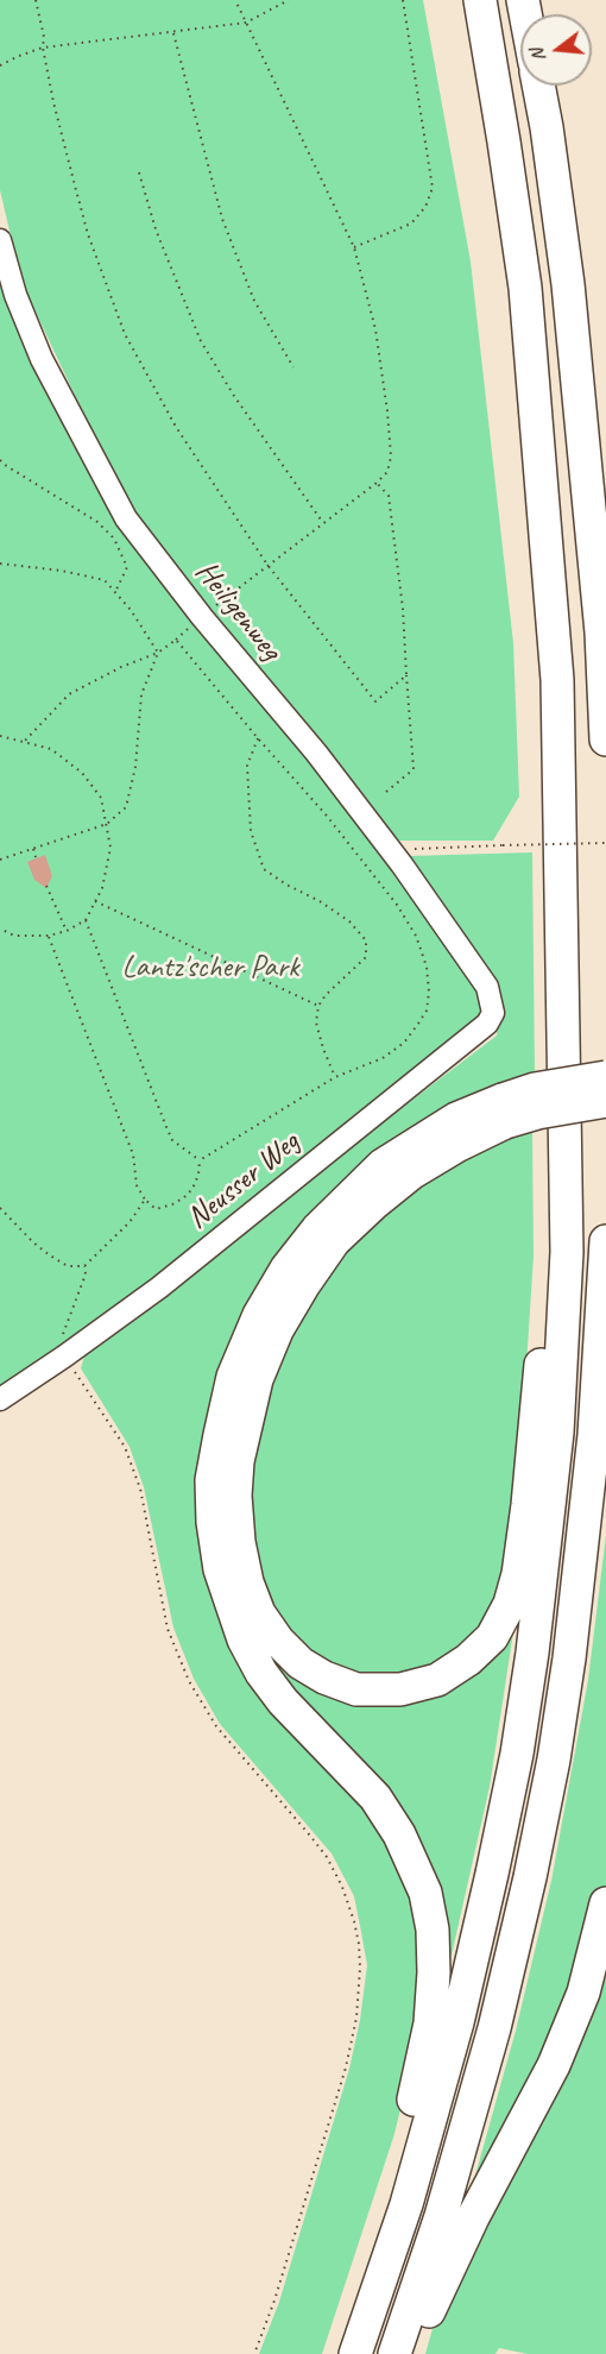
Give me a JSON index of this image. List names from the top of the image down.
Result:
{
  "streets": {
    "lane": ["Heiligenweg", "Neusser Weg"]
  },
  "crossings": [
    ["Heiligenweg", "Neusser Weg"]
  ],
  "parks": ["Lantz'scher Park"],
  "north": "left"
}
